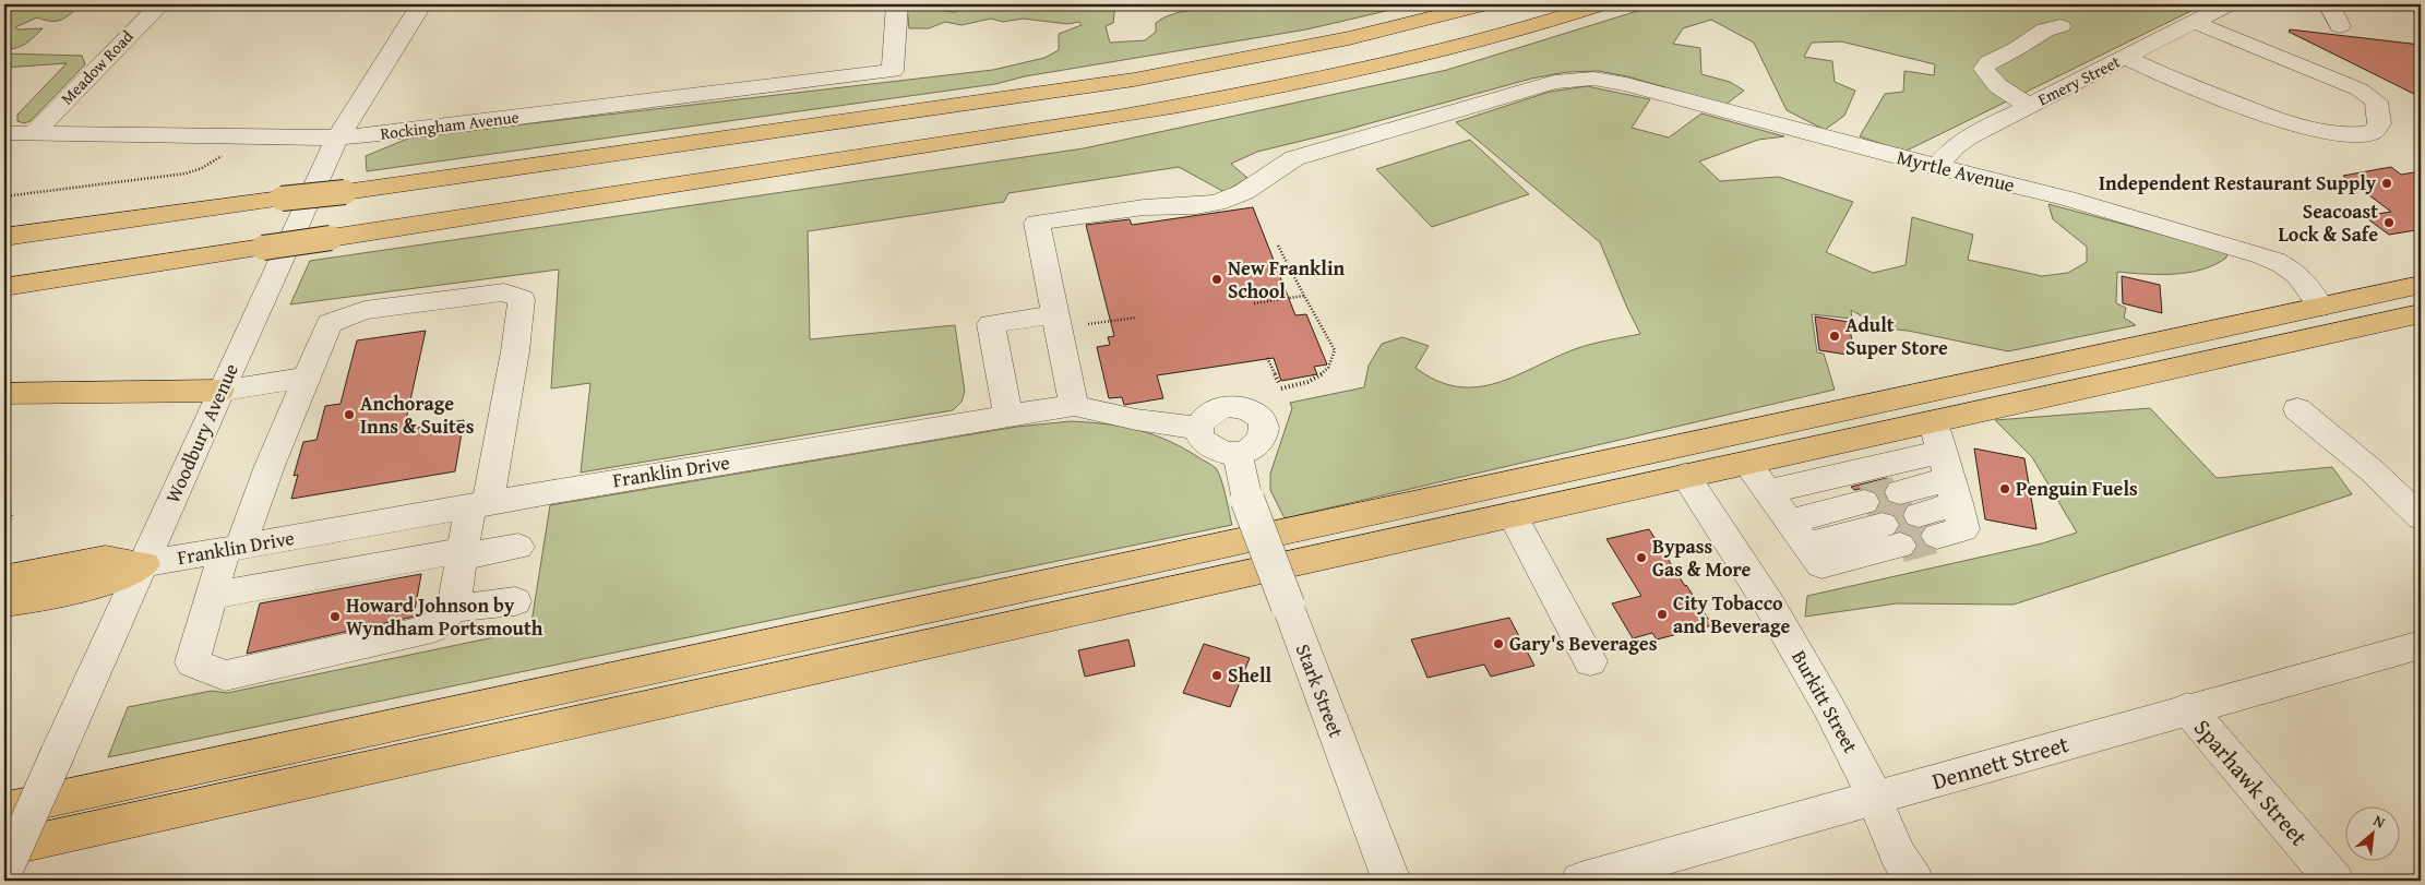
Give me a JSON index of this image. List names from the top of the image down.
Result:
{
  "streets": {
    "street": [
      "Meadow Road",
      "Emery Street",
      "Rockingham Avenue",
      "Myrtle Avenue",
      "Woodbury Avenue",
      "Franklin Drive",
      "Stark Street",
      "Burkitt Street",
      "Dennett Street",
      "Sparhawk Street"
    ]
  },
  "crossings": [
    ["Meadow Road", "Rockingham Avenue"],
    ["Emery Street", "Myrtle Avenue"],
    ["Rockingham Avenue", "Woodbury Avenue"],
    ["Woodbury Avenue", "Franklin Drive"],
    ["Franklin Drive", "Stark Street"],
    ["Burkitt Street", "Dennett Street"],
    ["Dennett Street", "Sparhawk Street"]
  ],
  "places": [
    "Independent Restaurant Supply",
    "Seacoast Lock & Safe",
    "New Franklin School",
    "Adult Super Store",
    "Anchorage Inns & Suites",
    "Penguin Fuels",
    "Bypass Gas & More",
    "City Tobacco and Beverage",
    "Howard Johnson by Wyndham Portsmouth",
    "Gary's Beverages",
    "Shell"
  ],
  "north": "top right"
}
